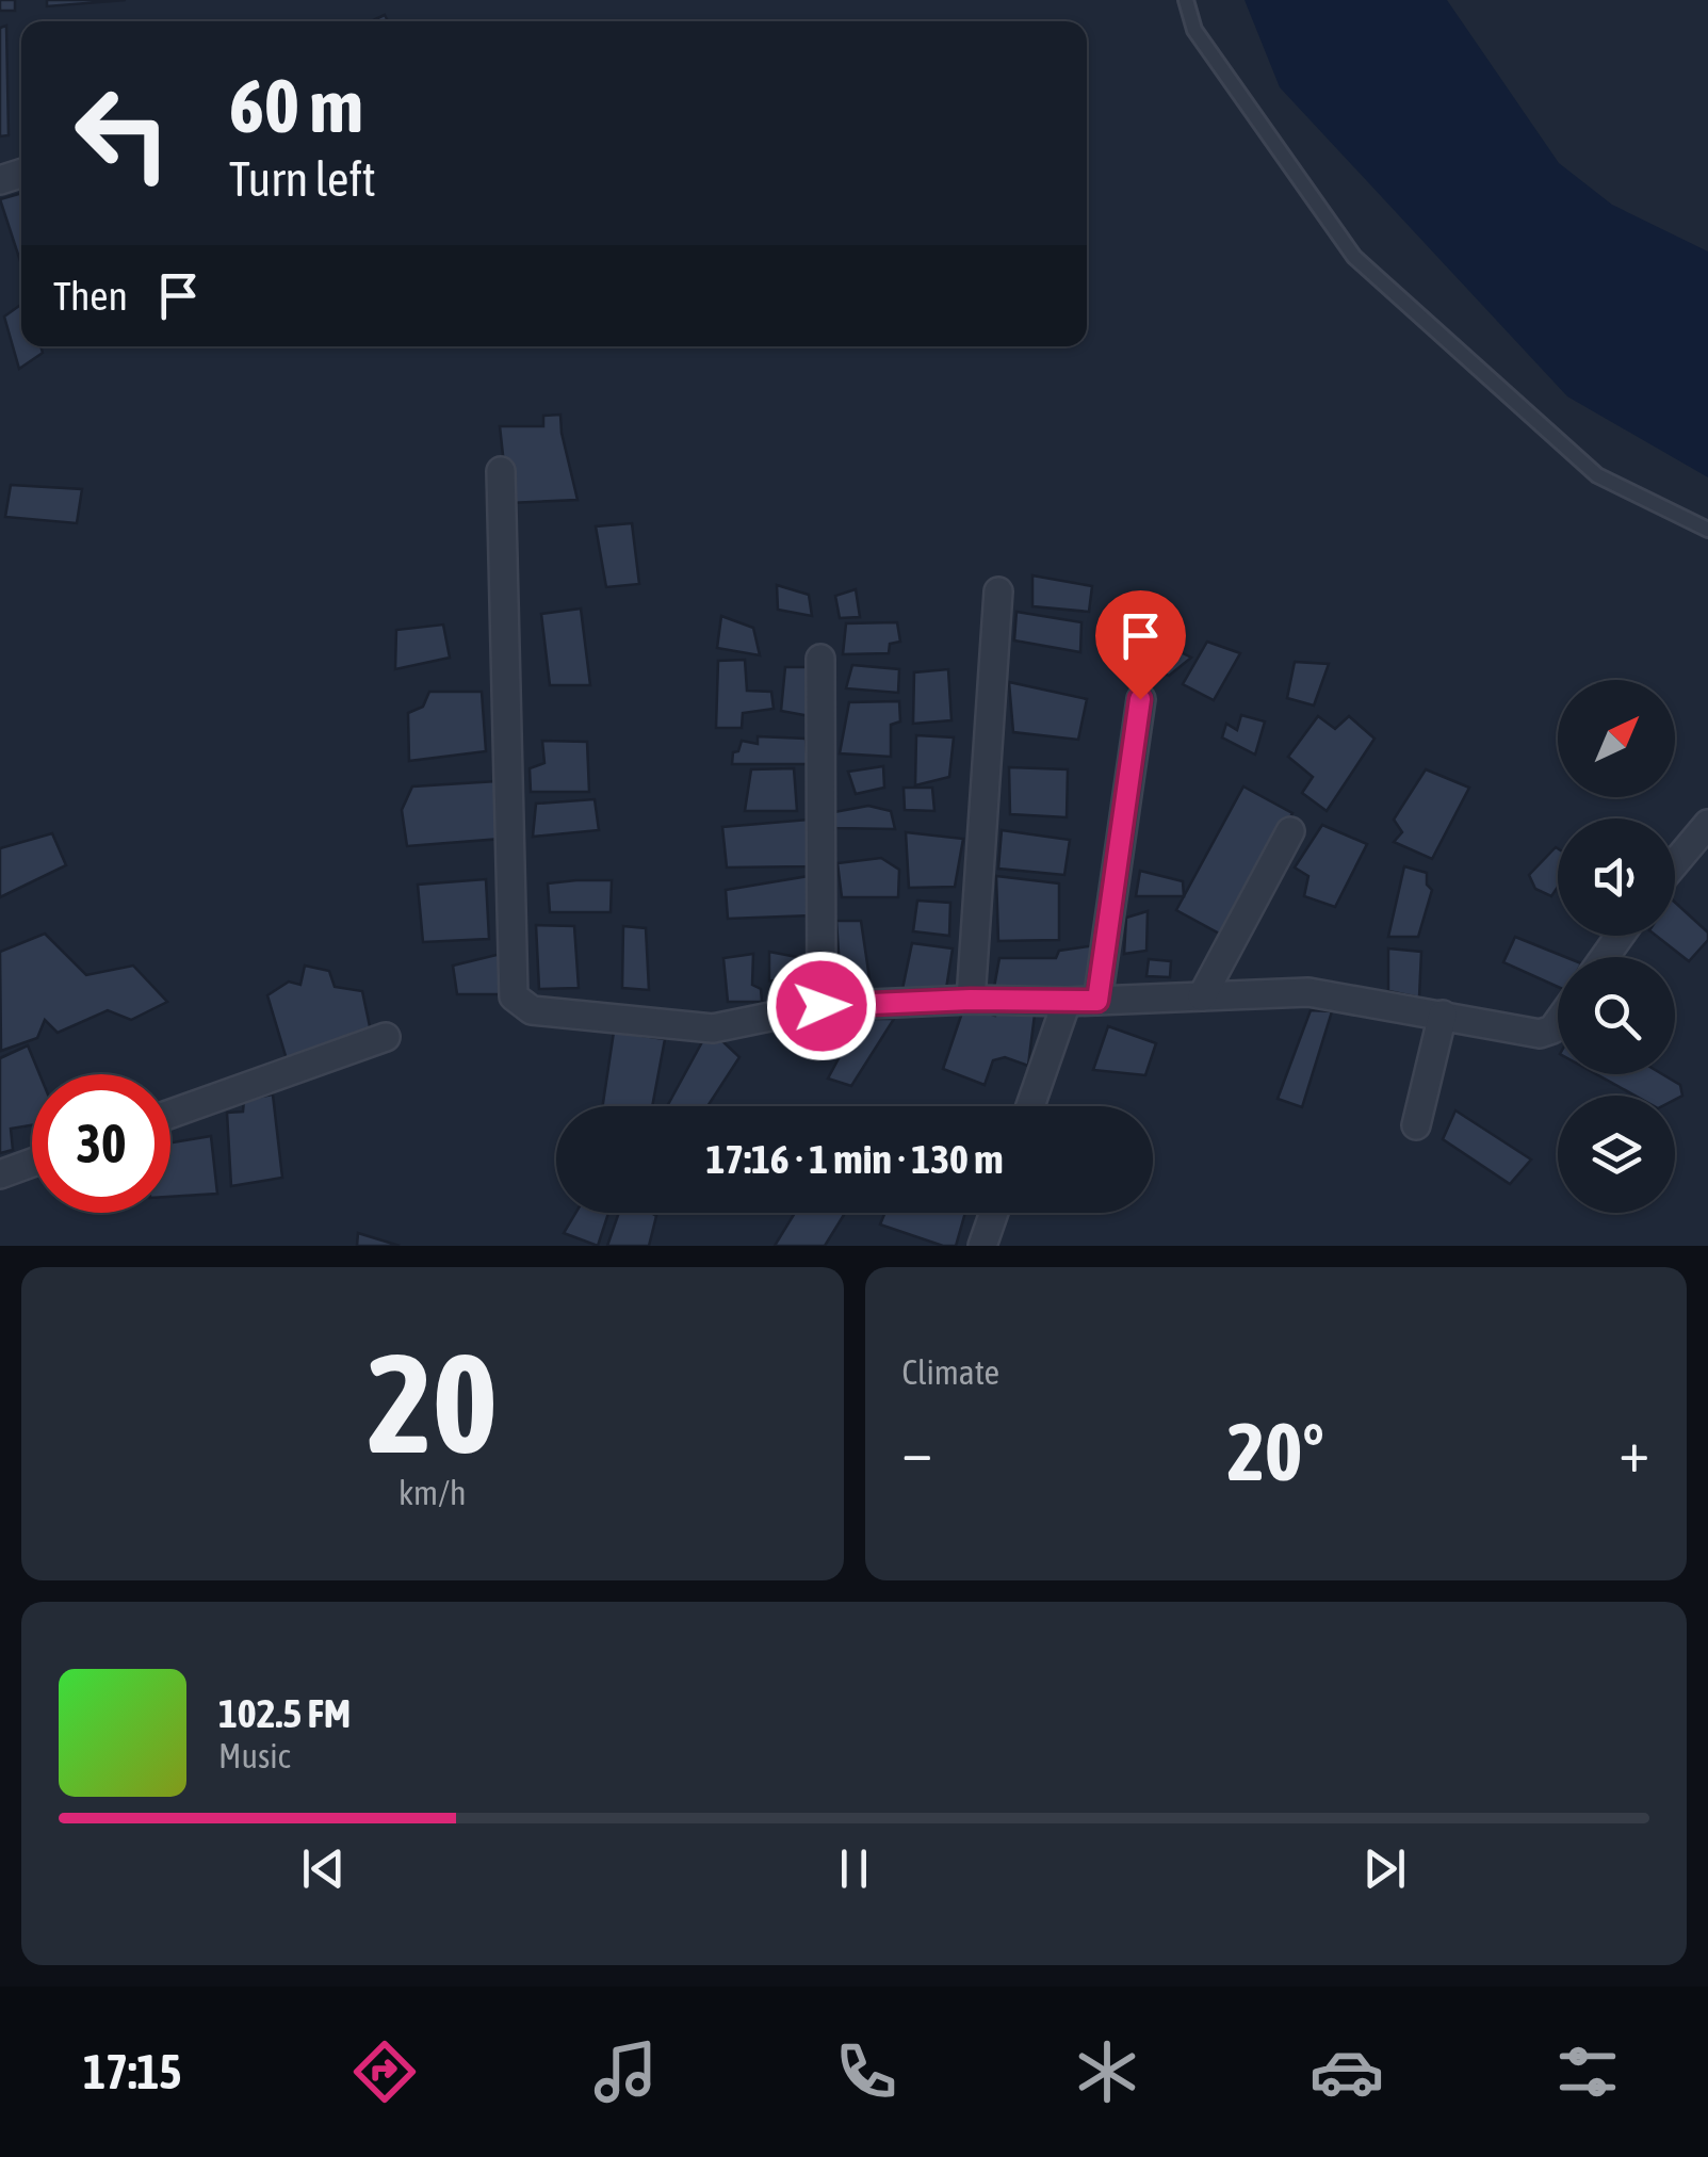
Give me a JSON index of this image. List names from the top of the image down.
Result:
{
  "north": "top right",
  "page": {
    "turn": ["60 m", "Turn left"],
    "then": "Then",
    "limit": "30",
    "trip": "17:16 · 1 min · 130 m",
    "tile": [
      ["20", "km/h"],
      "Climate"
    ],
    "heat": ["−", "20°", "+"],
    "song": ["102.5 FM", "Music"],
    "tabs": "17:15"
  }
}
